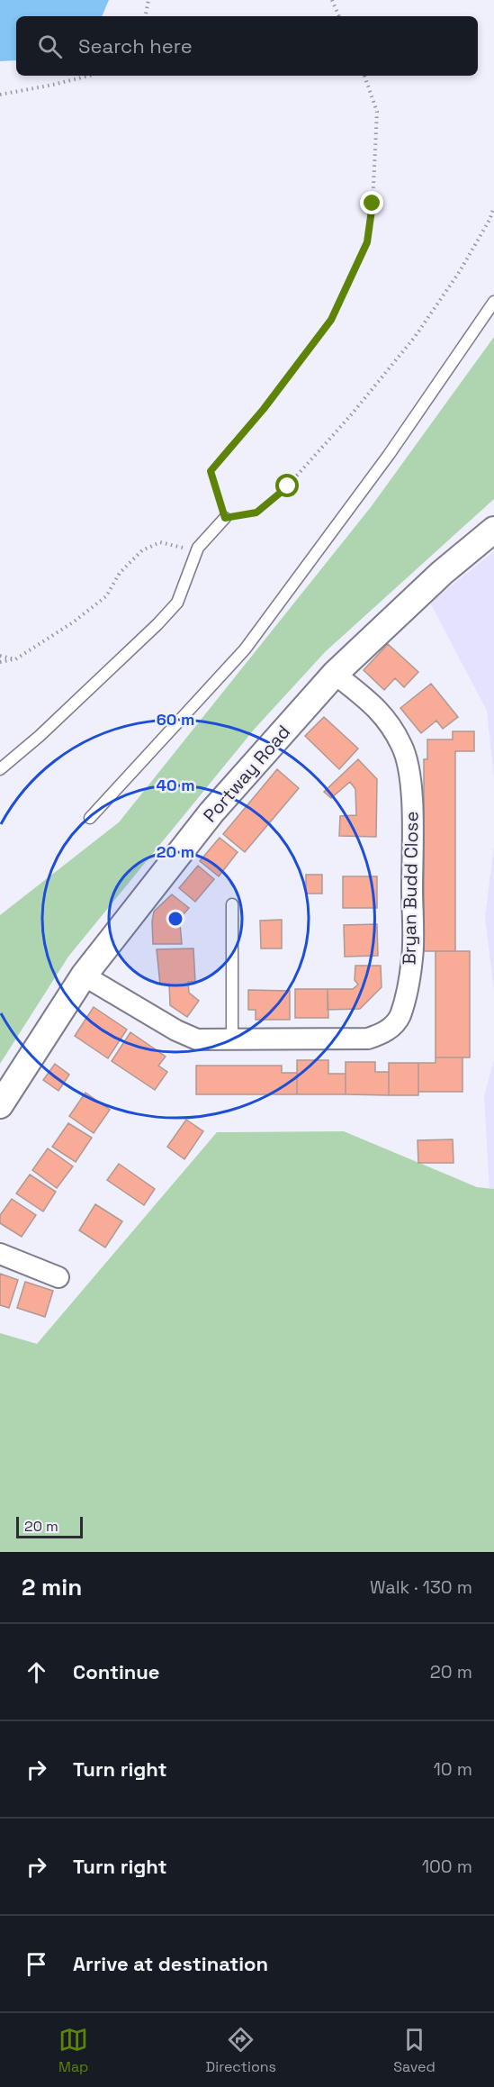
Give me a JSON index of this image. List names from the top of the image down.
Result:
{
  "streets": {
    "street": ["Portway Road", "Bryan Budd Close"]
  },
  "crossings": [
    ["Portway Road", "Bryan Budd Close"]
  ],
  "scale_bar": "20 m",
  "page": {
    "search": "Search here",
    "scale": "20 m",
    "heading": ["2 min", "Walk · 130 m"],
    "list": [
      ["Continue", "20 m"],
      ["Turn right", "10 m"],
      ["Turn right", "100 m"],
      "Arrive at destination"
    ],
    "nav": ["Map", "Directions", "Saved"]
  },
  "rings": ["60 m", "40 m", "20 m"]
}
